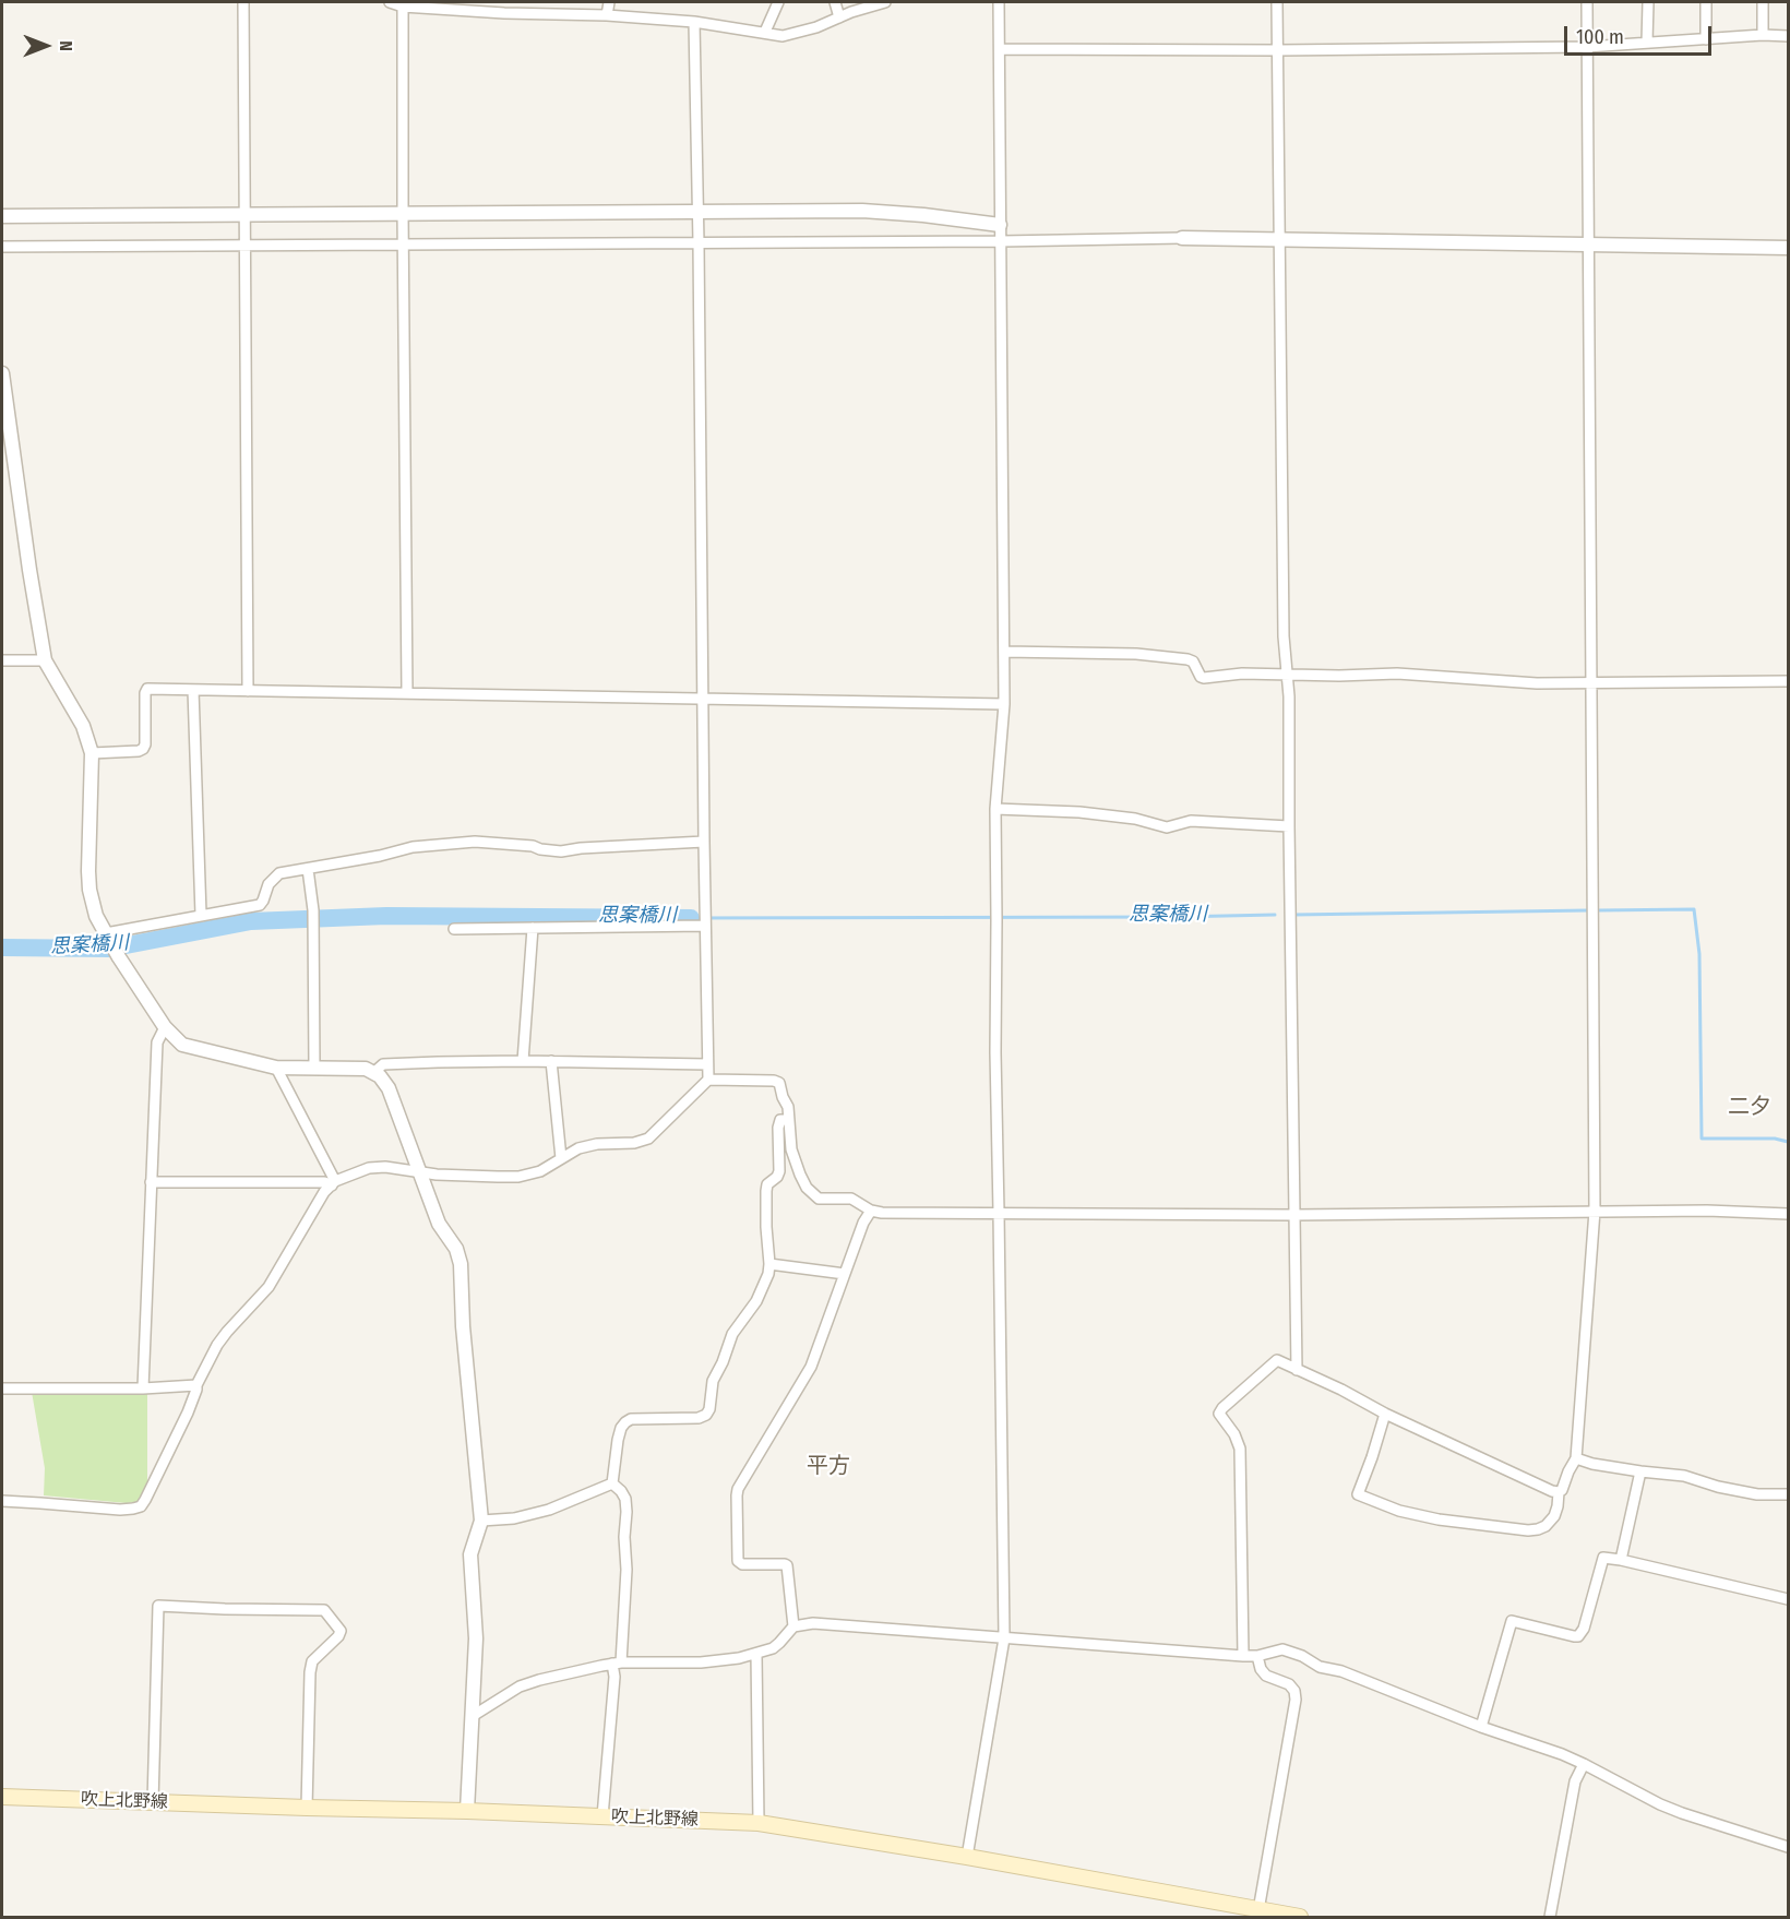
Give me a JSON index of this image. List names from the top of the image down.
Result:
{
  "streets": {
    "main road": ["吹上北野線"]
  },
  "districts": ["二夕", "平方"],
  "water": ["思案橋川"],
  "scale_bar": "100 m",
  "north": "right"
}
